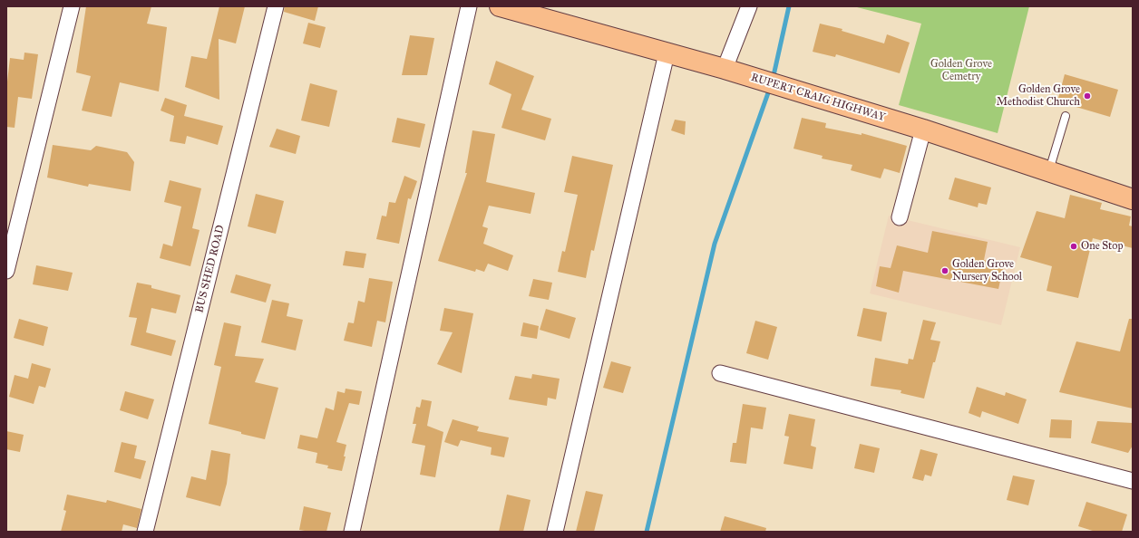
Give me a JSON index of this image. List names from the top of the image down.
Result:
{
  "streets": {
    "main road": ["RUPERT CRAIG HIGHWAY"],
    "street": ["BUS SHED ROAD"]
  },
  "parks": ["Golden Grove Cemetry"],
  "places": ["Golden Grove Methodist Church", "One Stop", "Golden Grove Nursery School"]
}
